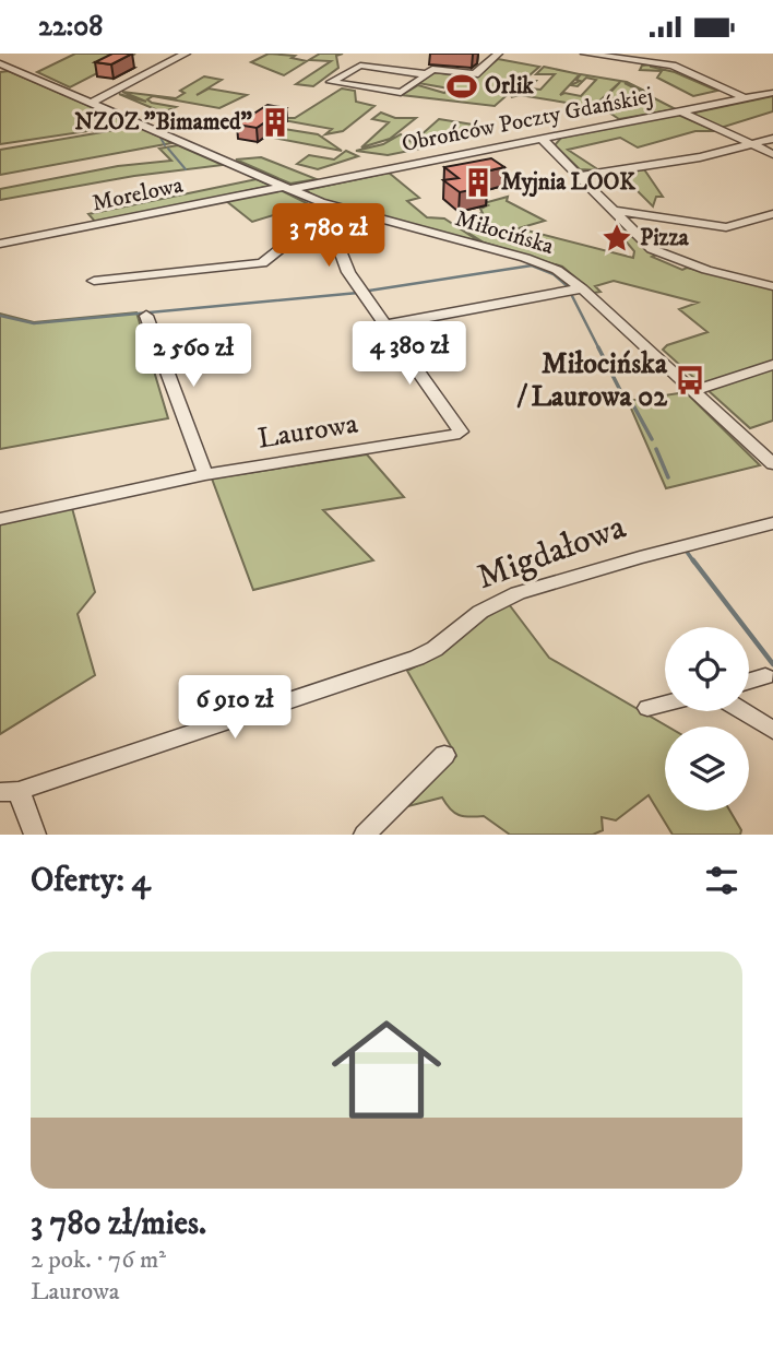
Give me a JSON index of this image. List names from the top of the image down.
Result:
{
  "streets": {
    "street": [
      "Obrońców Poczty Gdańskiej",
      "Morelowa",
      "Miłocińska",
      "Laurowa",
      "Migdałowa"
    ]
  },
  "crossings": [
    ["Obrońców Poczty Gdańskiej", "Morelowa"],
    ["Obrońców Poczty Gdańskiej", "Miłocińska"],
    ["Morelowa", "Miłocińska"],
    ["Miłocińska", "Laurowa"]
  ],
  "places": {
    "sports": ["Orlik"],
    "building": ["NZOZ \"Bimamed\"", "Myjnia LOOK"],
    "place": ["Pizza"],
    "bus stop": ["Miłocińska / Laurowa 02"]
  },
  "page": {
    "status": "22:08",
    "price": [
      "3 780 zł",
      "4 380 zł",
      "2 560 zł",
      "6 910 zł"
    ],
    "heading": "Oferty: 4",
    "list": [
      {
        "name": "3 780 zł/mies.",
        "note": "2 pok. · 76 m² · Laurowa"
      }
    ]
  }
}
